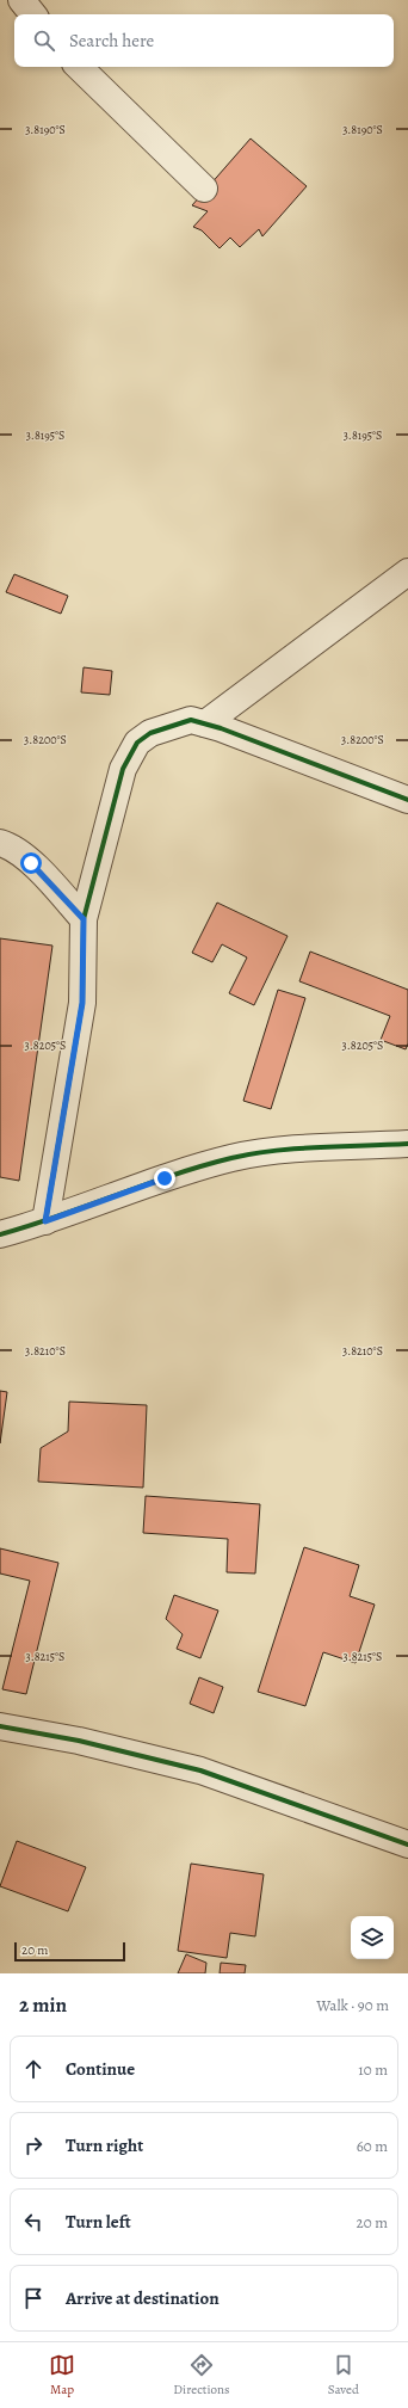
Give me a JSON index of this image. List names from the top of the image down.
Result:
{
  "scale_bar": "20 m",
  "page": {
    "search": "Search here",
    "scale": "20 m",
    "heading": ["2 min", "Walk · 90 m"],
    "list": [
      ["Continue", "10 m"],
      ["Turn right", "60 m"],
      ["Turn left", "20 m"],
      "Arrive at destination"
    ],
    "nav": ["Map", "Directions", "Saved"]
  },
  "coordinates": [
    "3.8190°S",
    "3.8195°S",
    "3.8200°S",
    "3.8205°S",
    "3.8210°S",
    "3.8215°S"
  ]
}
